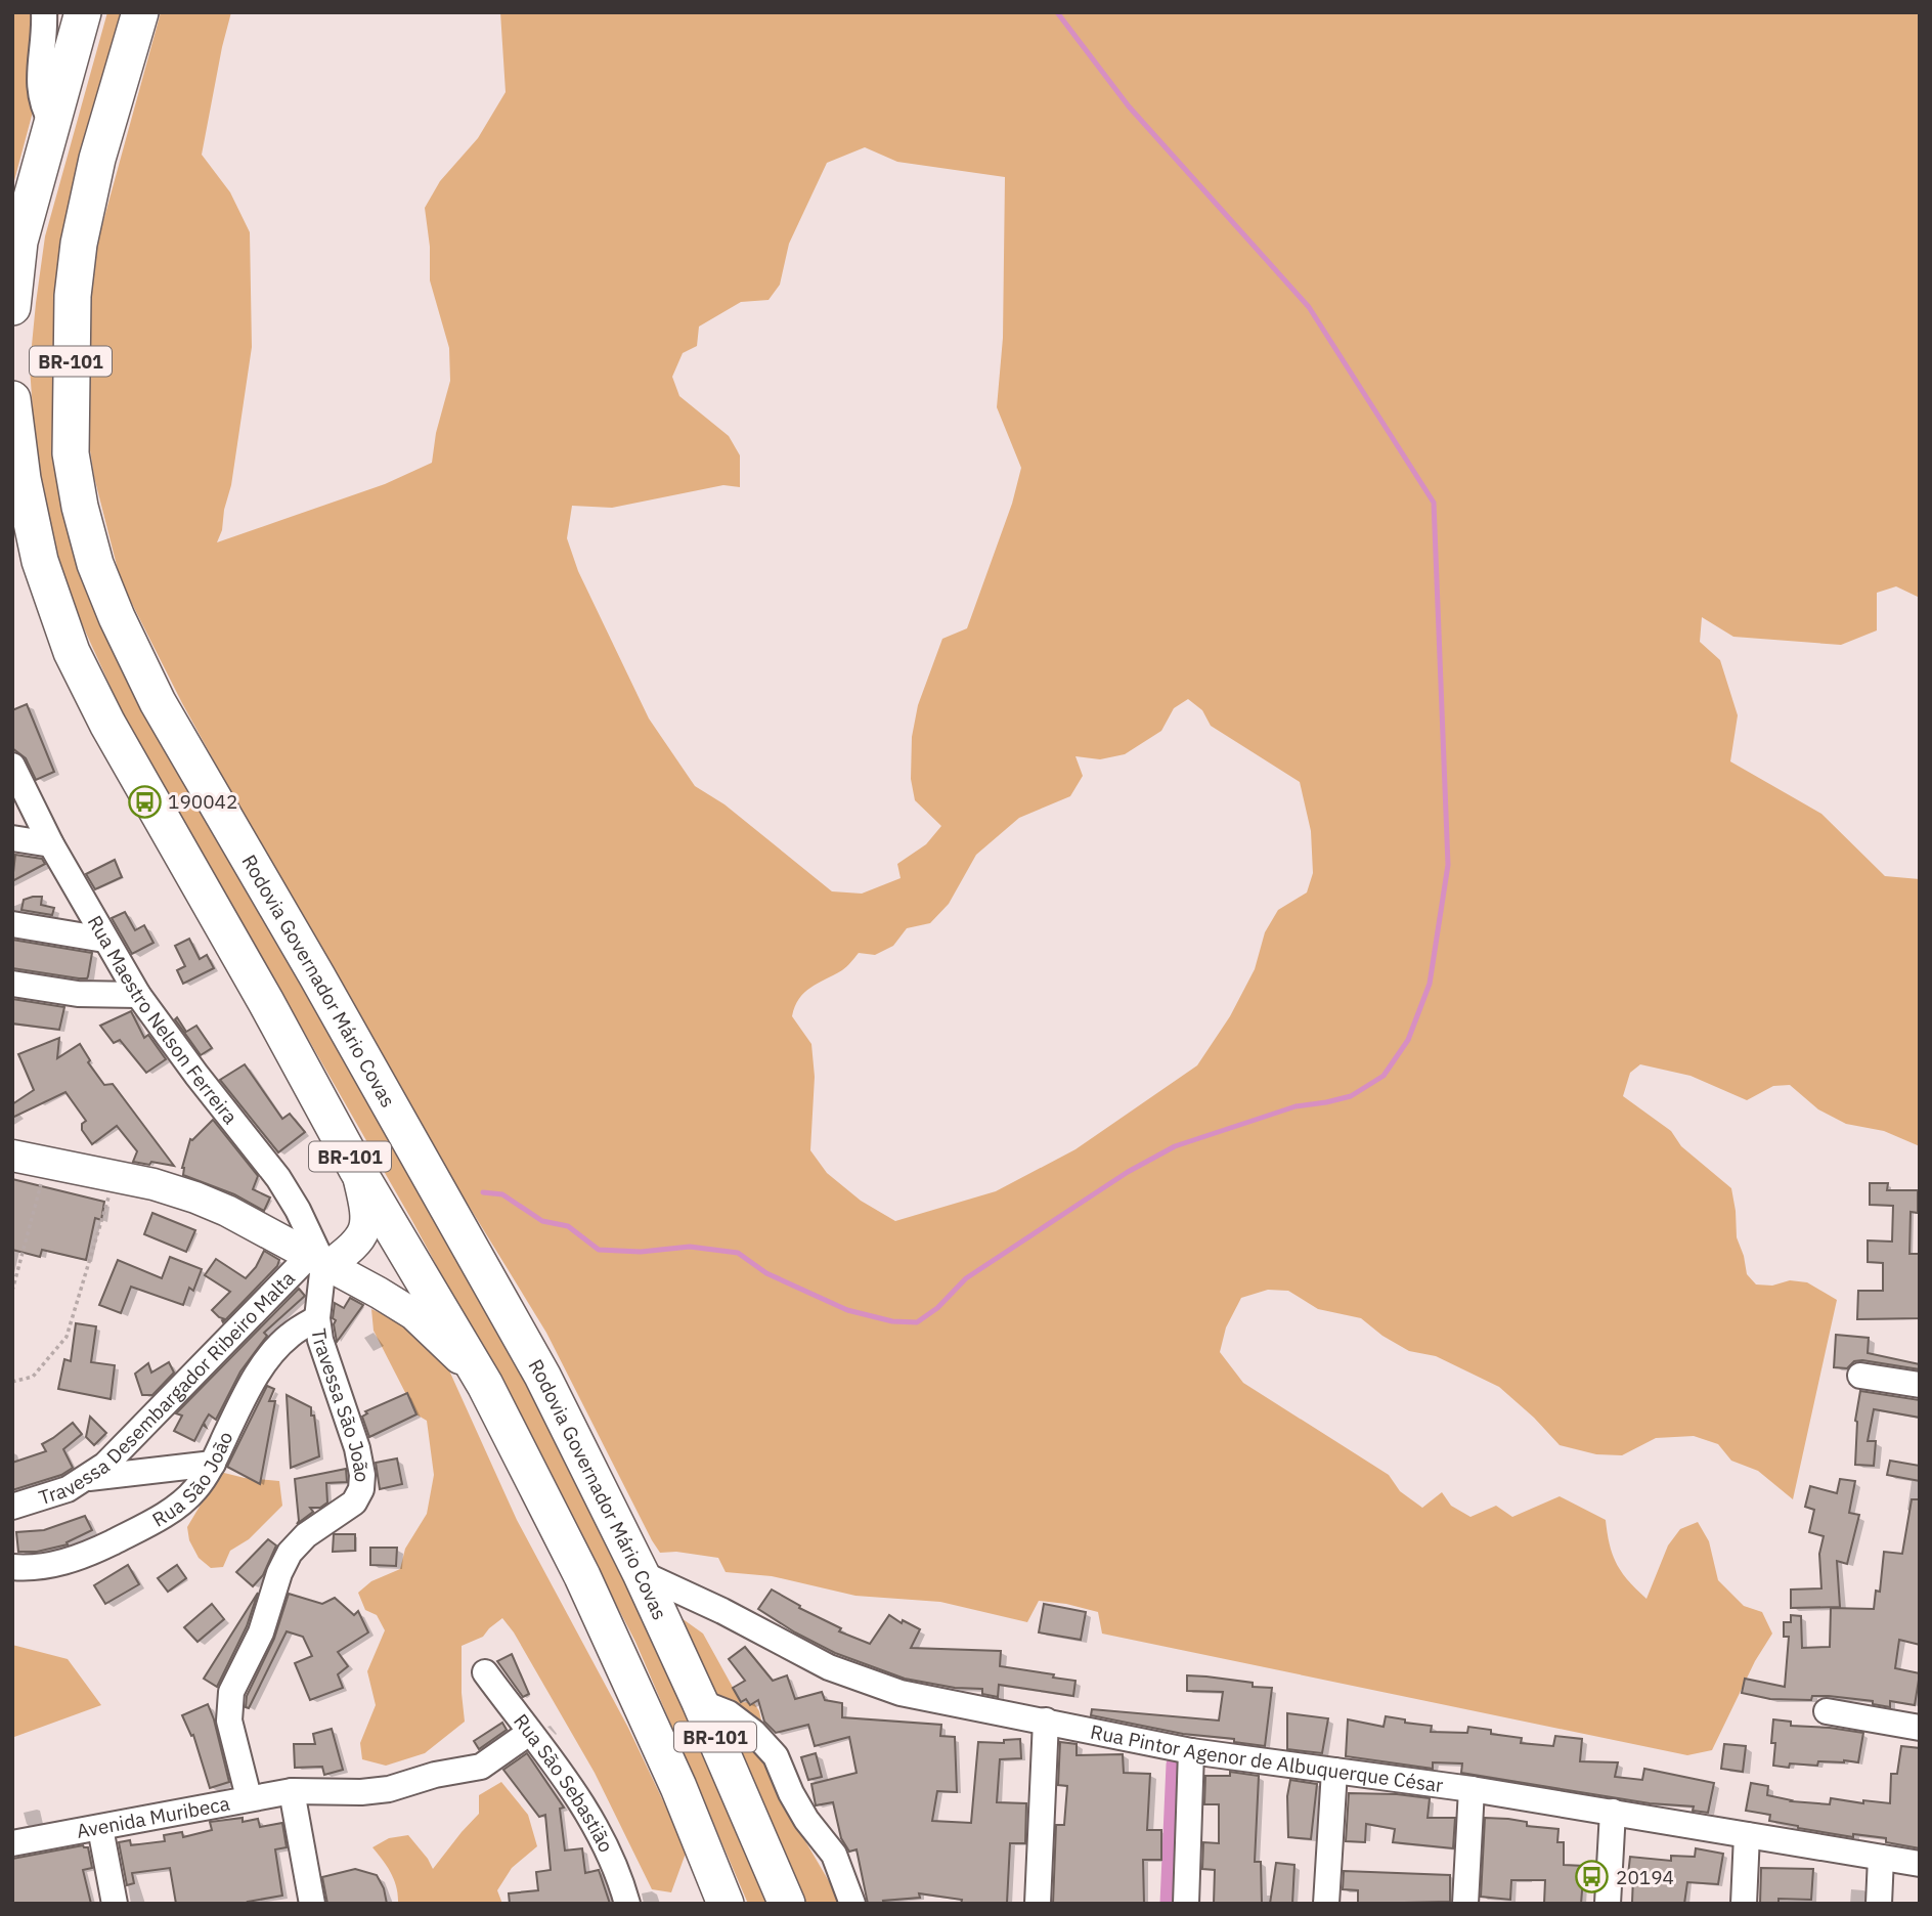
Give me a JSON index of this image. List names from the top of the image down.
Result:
{
  "streets": {
    "highway": ["BR-101", "Rodovia Governador Mário Covas"],
    "street": [
      "Rua Maestro Nelson Ferreira",
      "Travessa Desembargador Ribeiro Malta",
      "Travessa São João",
      "Rua São João",
      "Rua Pintor Agenor de Albuquerque César",
      "Rua São Sebastião",
      "Avenida Muribeca"
    ]
  },
  "crossings": [
    ["Rodovia Governador Mário Covas", "Rua Pintor Agenor de Albuquerque César"],
    ["Rua Maestro Nelson Ferreira", "Travessa Desembargador Ribeiro Malta"],
    ["Rua Maestro Nelson Ferreira", "Travessa São João"],
    ["Travessa Desembargador Ribeiro Malta", "Travessa São João"],
    ["Travessa São João", "Rua São João"],
    ["Travessa São João", "Avenida Muribeca"],
    ["Rua São Sebastião", "Avenida Muribeca"]
  ],
  "places": {
    "bus stop": ["190042", "20194"]
  }
}
